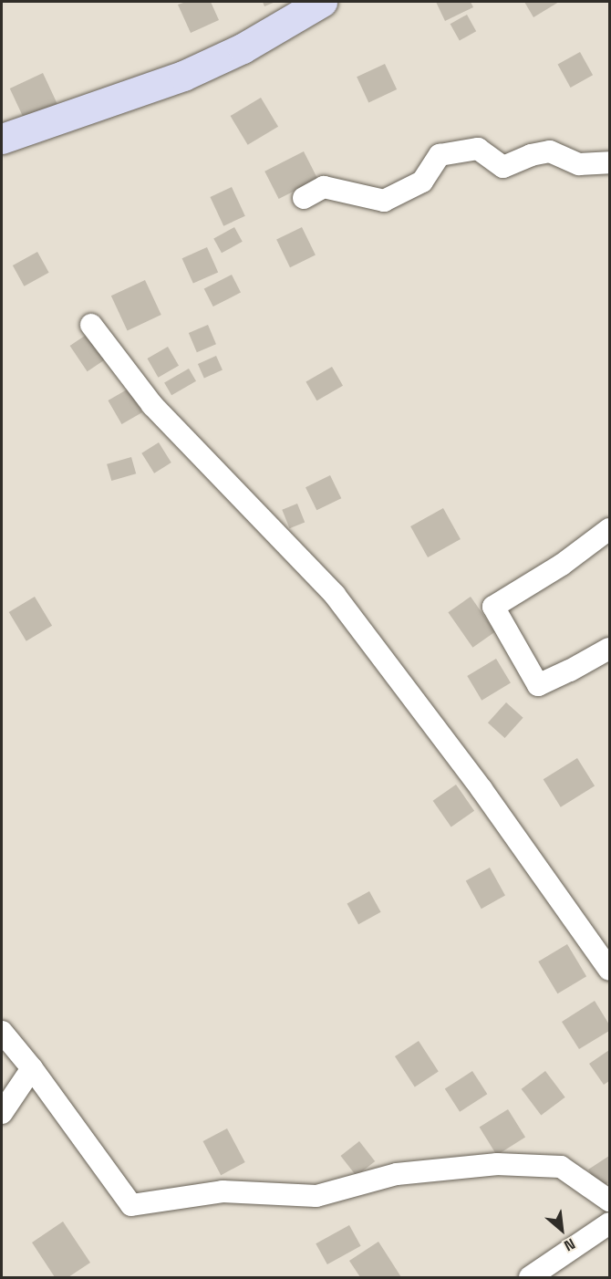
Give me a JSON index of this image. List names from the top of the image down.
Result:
{
  "north": "bottom right"
}
